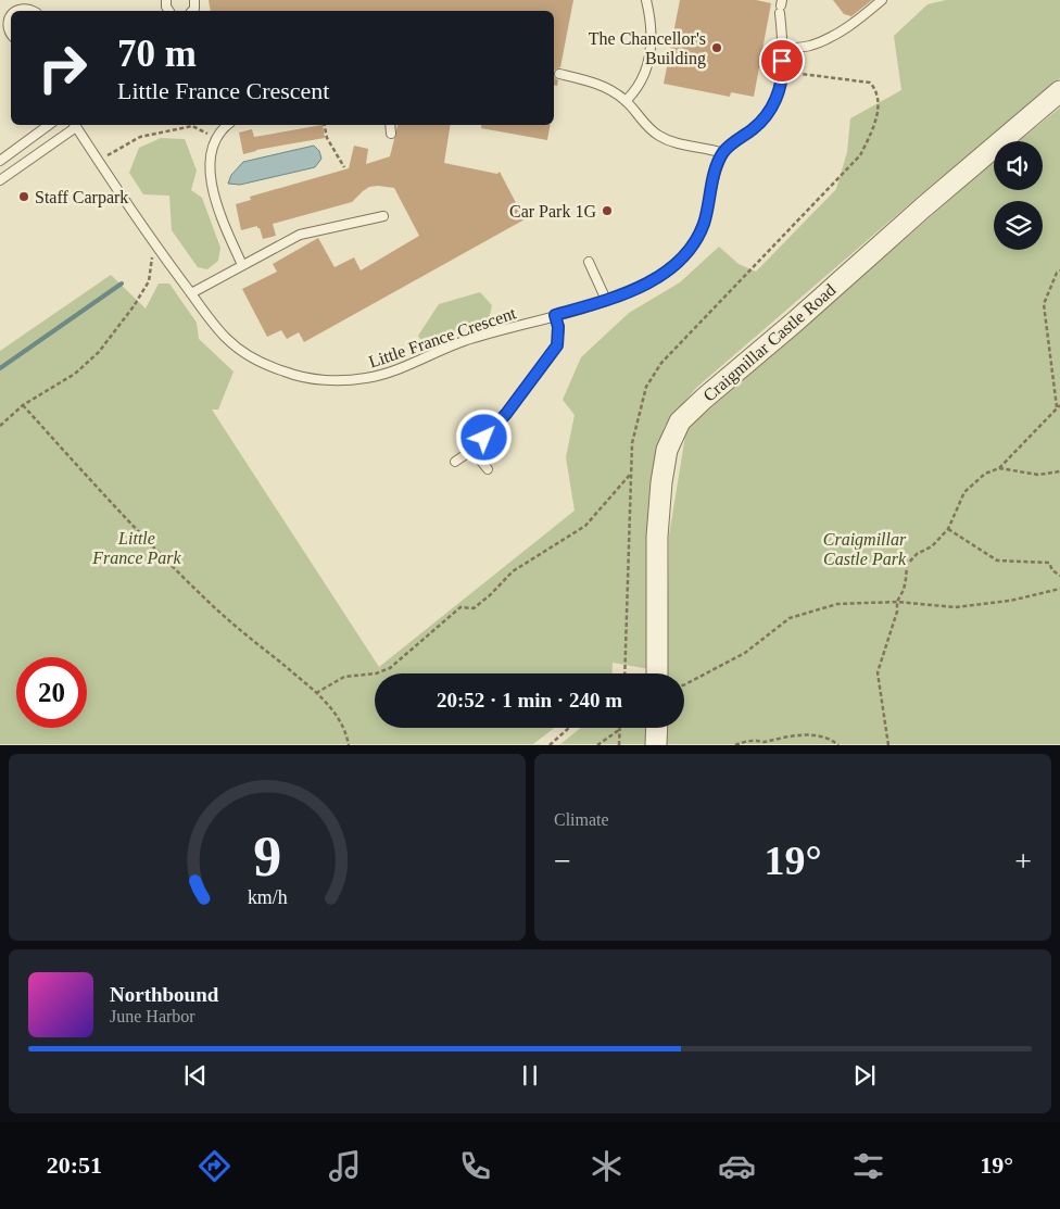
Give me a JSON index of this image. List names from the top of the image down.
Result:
{
  "streets": {
    "street": ["Craigmillar Castle Road"],
    "lane": ["Little France Crescent"]
  },
  "parks": ["Little France Park", "Craigmillar Castle Park"],
  "places": ["The Chancellor's Building", "Staff Carpark", "Car Park 1G"],
  "page": {
    "turn": ["70 m", "Little France Crescent"],
    "limit": "20",
    "trip": "20:52 · 1 min · 240 m",
    "tile": "Climate",
    "heat": ["−", "19°", "+"],
    "song": ["Northbound", "June Harbor"],
    "tabs": ["20:51", "19°"],
    "gauge": ["9", "km/h"]
  }
}
